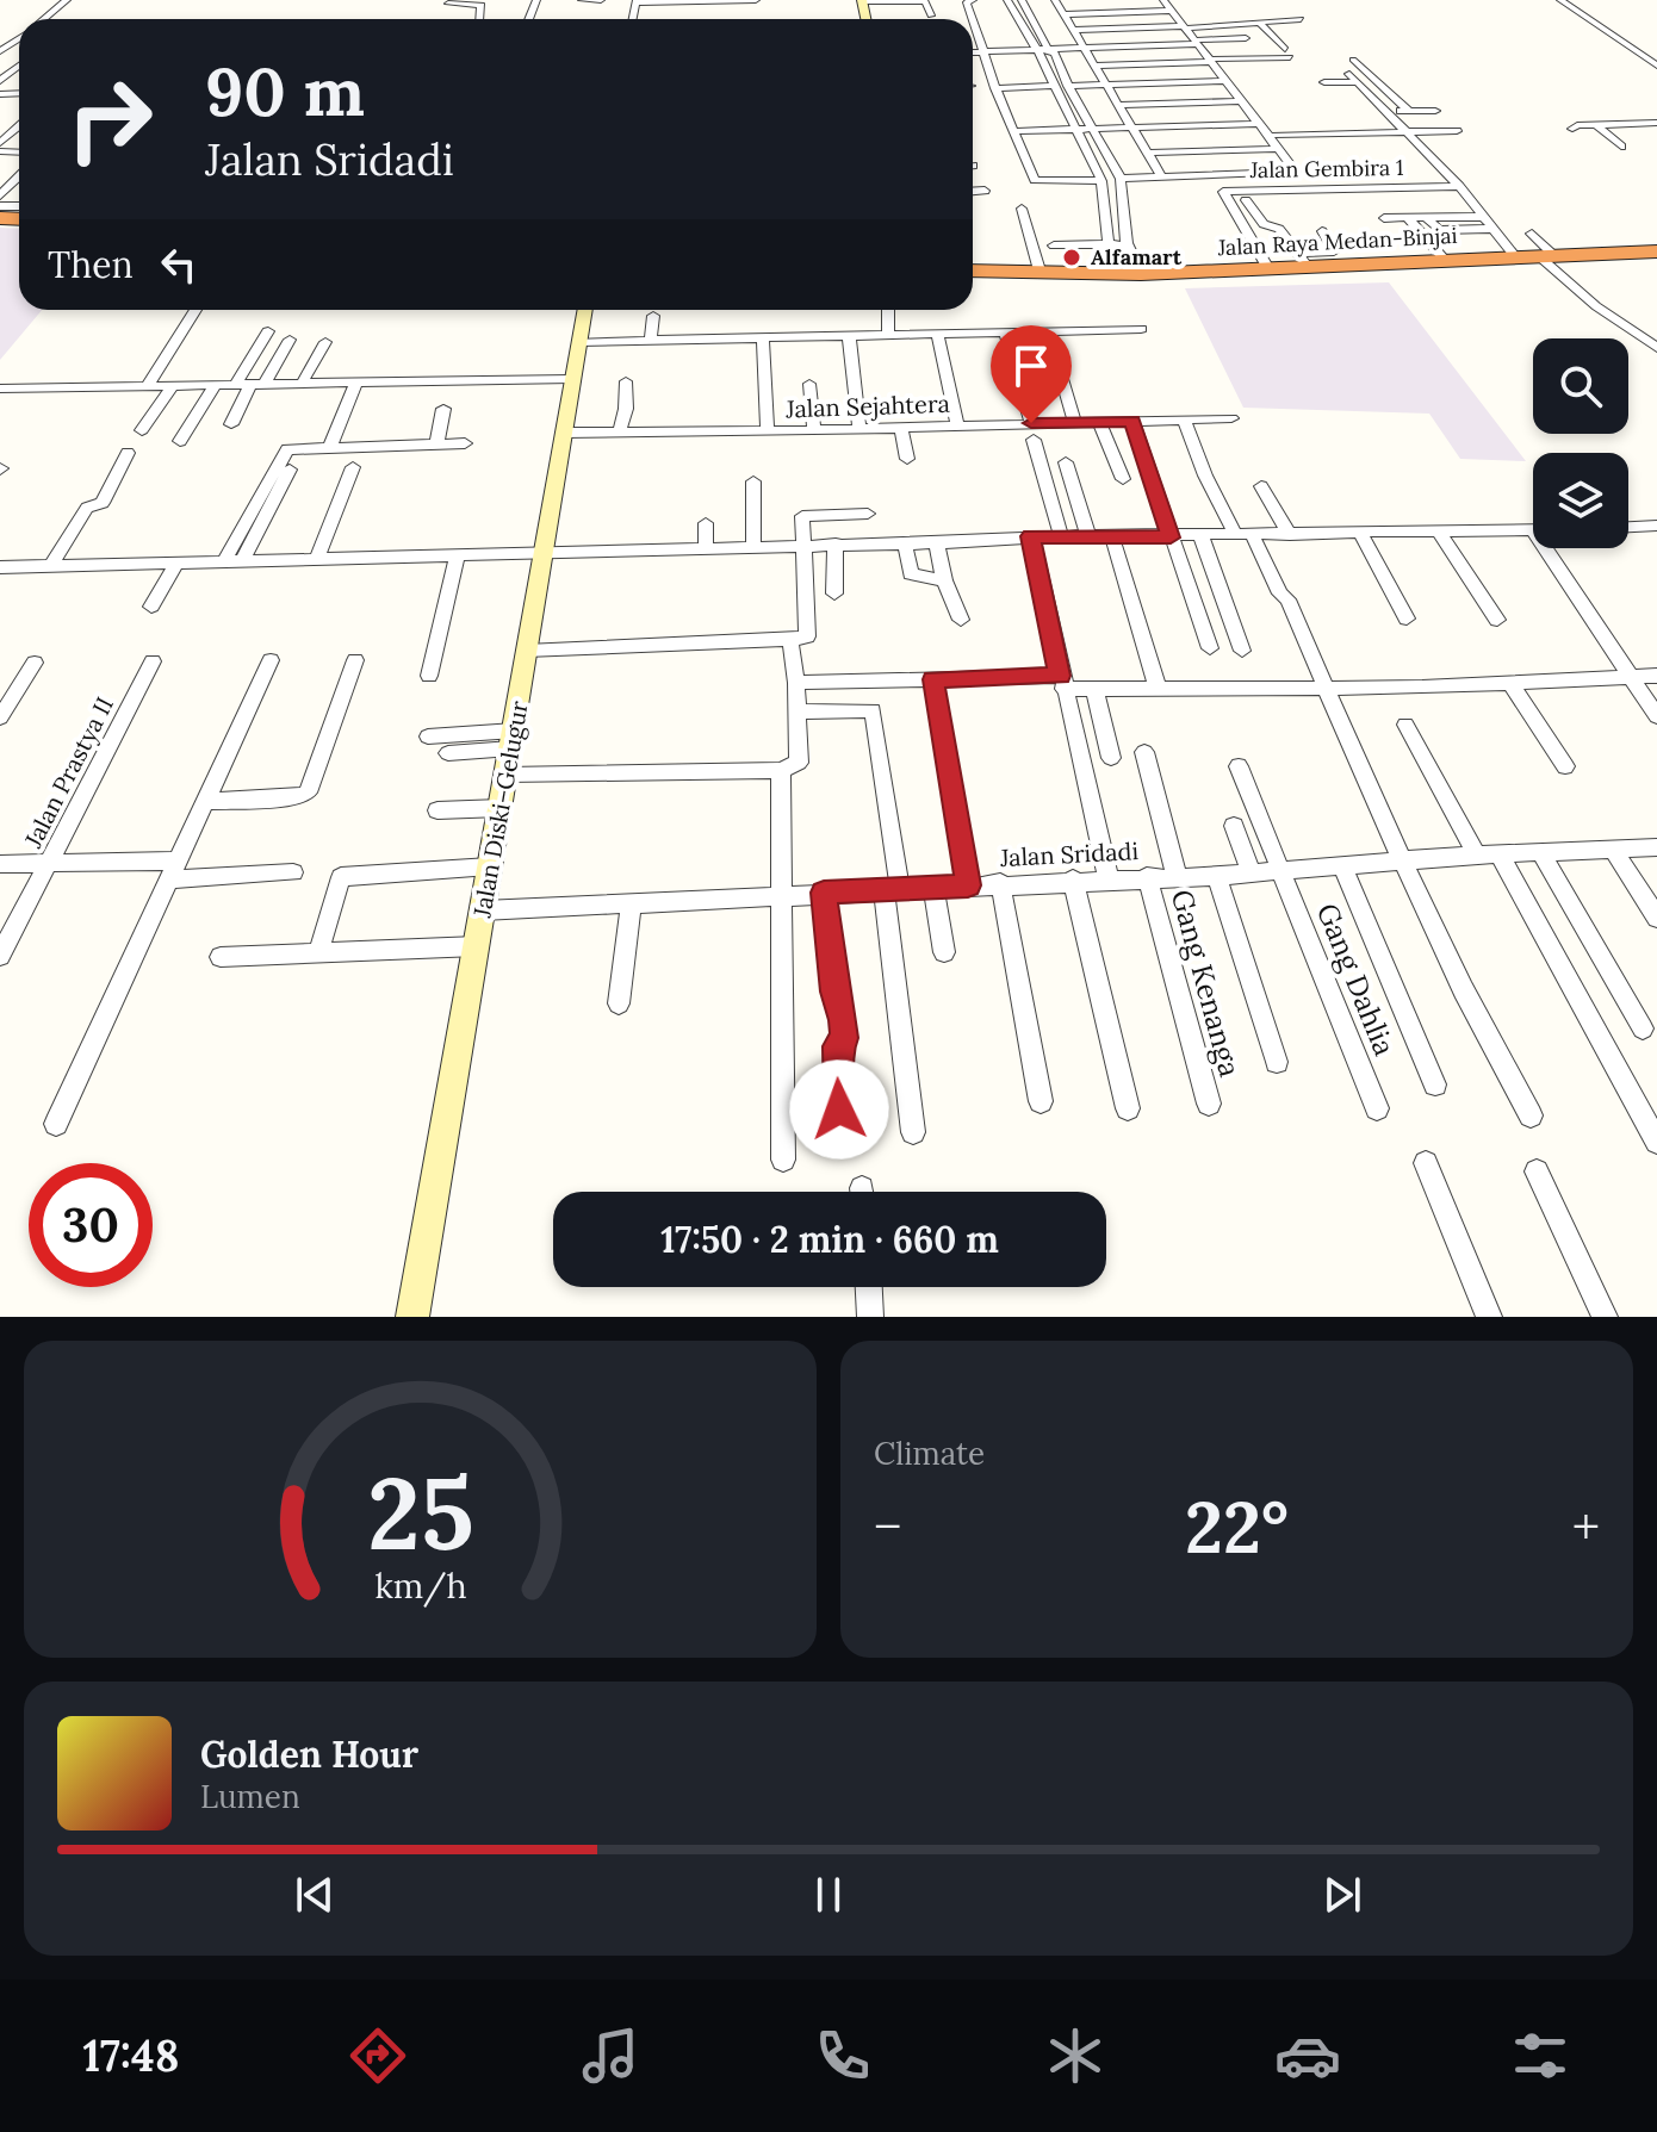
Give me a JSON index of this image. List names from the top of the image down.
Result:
{
  "streets": {
    "highway": ["Jalan Raya Medan-Binjai"],
    "main road": ["Jalan Diski–Gelugur"],
    "street": [
      "Jalan Gembira 1",
      "Jalan Sejahtera",
      "Jalan Prastya II",
      "Jalan Sridadi",
      "Gang Dahlia",
      "Gang Kenanga"
    ]
  },
  "crossings": [
    ["Jalan Gembira 1", "Jalan Raya Medan-Binjai"],
    ["Jalan Sejahtera", "Jalan Diski–Gelugur"],
    ["Jalan Diski–Gelugur", "Jalan Sridadi"],
    ["Jalan Sridadi", "Gang Dahlia"],
    ["Jalan Sridadi", "Gang Kenanga"]
  ],
  "places": ["Alfamart"],
  "page": {
    "turn": ["90 m", "Jalan Sridadi"],
    "then": "Then",
    "limit": "30",
    "trip": "17:50 · 2 min · 660 m",
    "tile": "Climate",
    "heat": ["−", "22°", "+"],
    "song": ["Golden Hour", "Lumen"],
    "tabs": "17:48",
    "gauge": ["25", "km/h"]
  }
}
